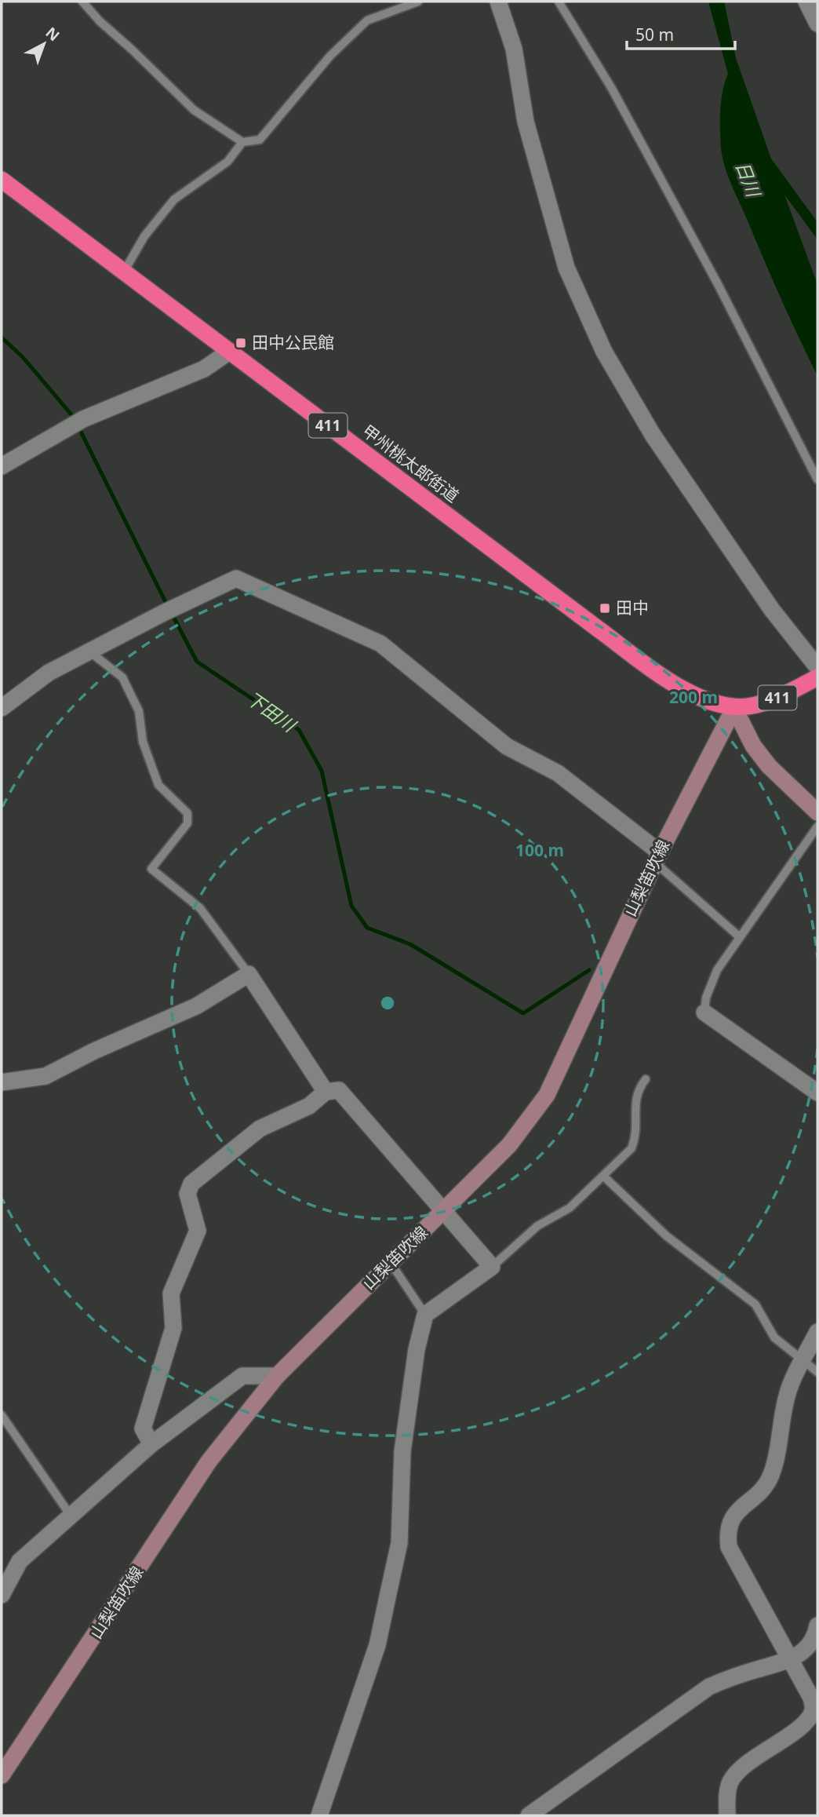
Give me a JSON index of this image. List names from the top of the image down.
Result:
{
  "streets": {
    "highway": ["411", "甲州桃太郎街道"],
    "main road": ["山梨笛吹線"]
  },
  "crossings": [
    ["甲州桃太郎街道", "山梨笛吹線"]
  ],
  "water": ["日川", "下田川"],
  "places": {
    "transit": ["田中公民館", "田中"]
  },
  "scale_bar": "50 m",
  "north": "top right",
  "rings": ["200 m", "100 m"]
}
